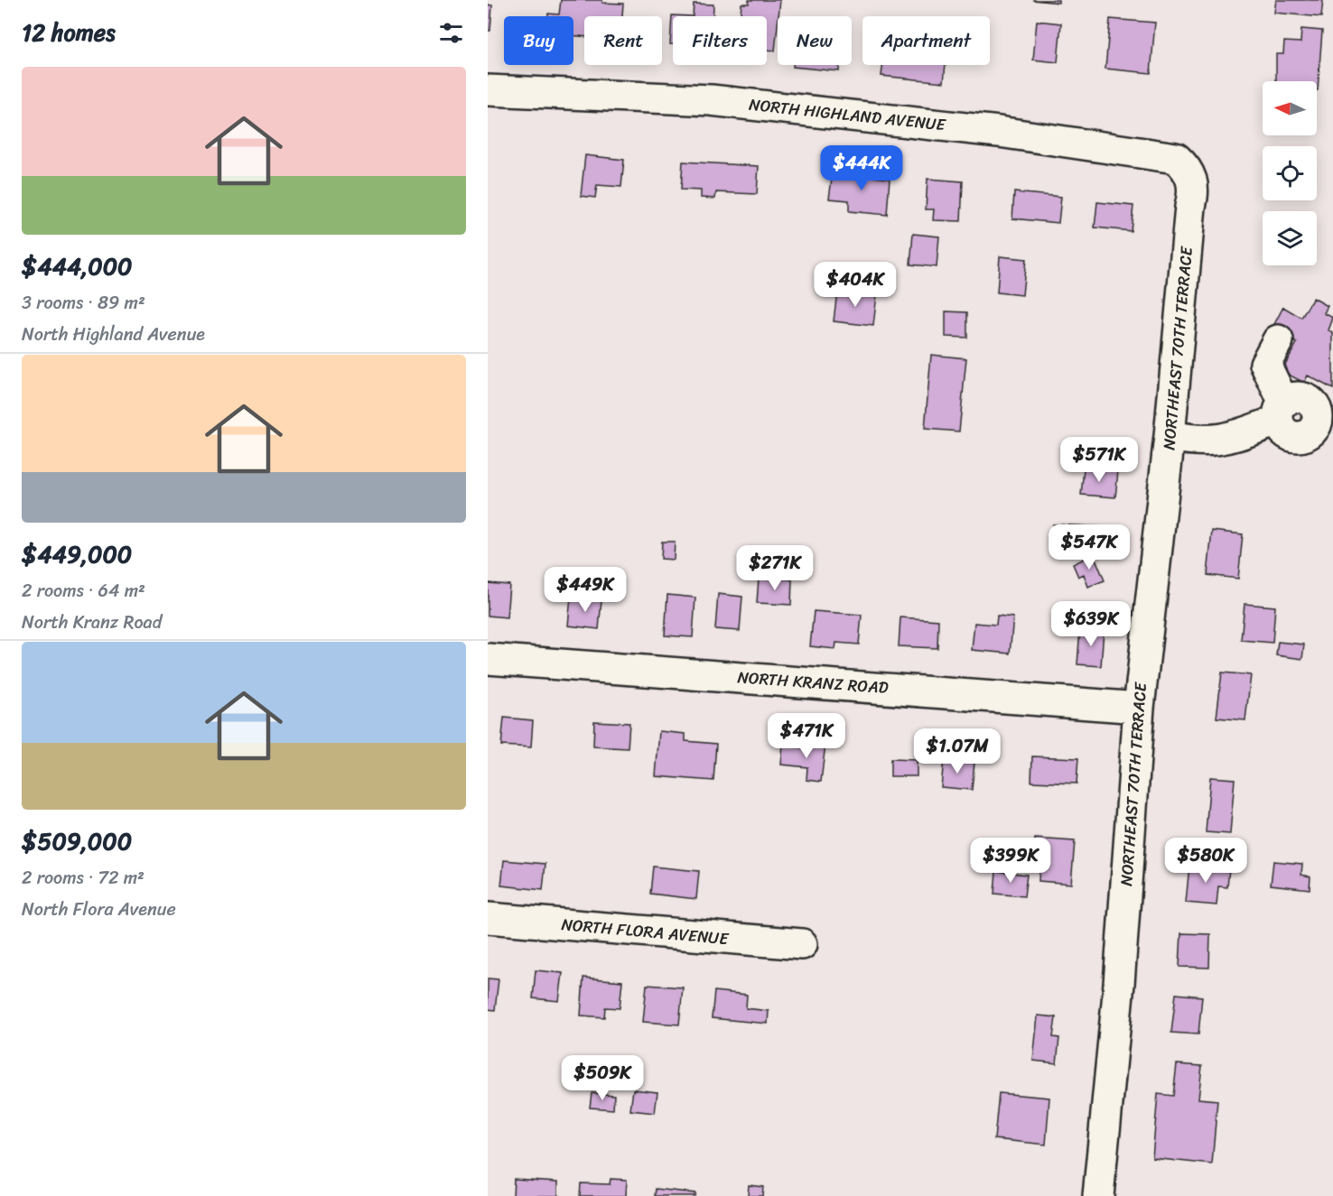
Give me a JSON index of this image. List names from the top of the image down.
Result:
{
  "streets": {
    "street": [
      "NORTH HIGHLAND AVENUE",
      "NORTHEAST 70TH TERRACE",
      "NORTH KRANZ ROAD",
      "NORTH FLORA AVENUE"
    ]
  },
  "crossings": [
    ["NORTH HIGHLAND AVENUE", "NORTHEAST 70TH TERRACE"],
    ["NORTHEAST 70TH TERRACE", "NORTH KRANZ ROAD"]
  ],
  "north": "left",
  "page": {
    "heading": "12 homes",
    "chip": [
      "Buy",
      "Rent",
      "Filters",
      "New",
      "Apartment"
    ],
    "list": [
      {
        "name": "$444,000",
        "note": "3 rooms · 89 m² · North Highland Avenue"
      },
      {
        "name": "$449,000",
        "note": "2 rooms · 64 m² · North Kranz Road"
      },
      {
        "name": "$509,000",
        "note": "2 rooms · 72 m² · North Flora Avenue"
      }
    ],
    "price": [
      "$444K",
      "$404K",
      "$571K",
      "$547K",
      "$271K",
      "$449K",
      "$639K",
      "$471K",
      "$1.07M",
      "$399K",
      "$580K",
      "$509K"
    ]
  }
}
